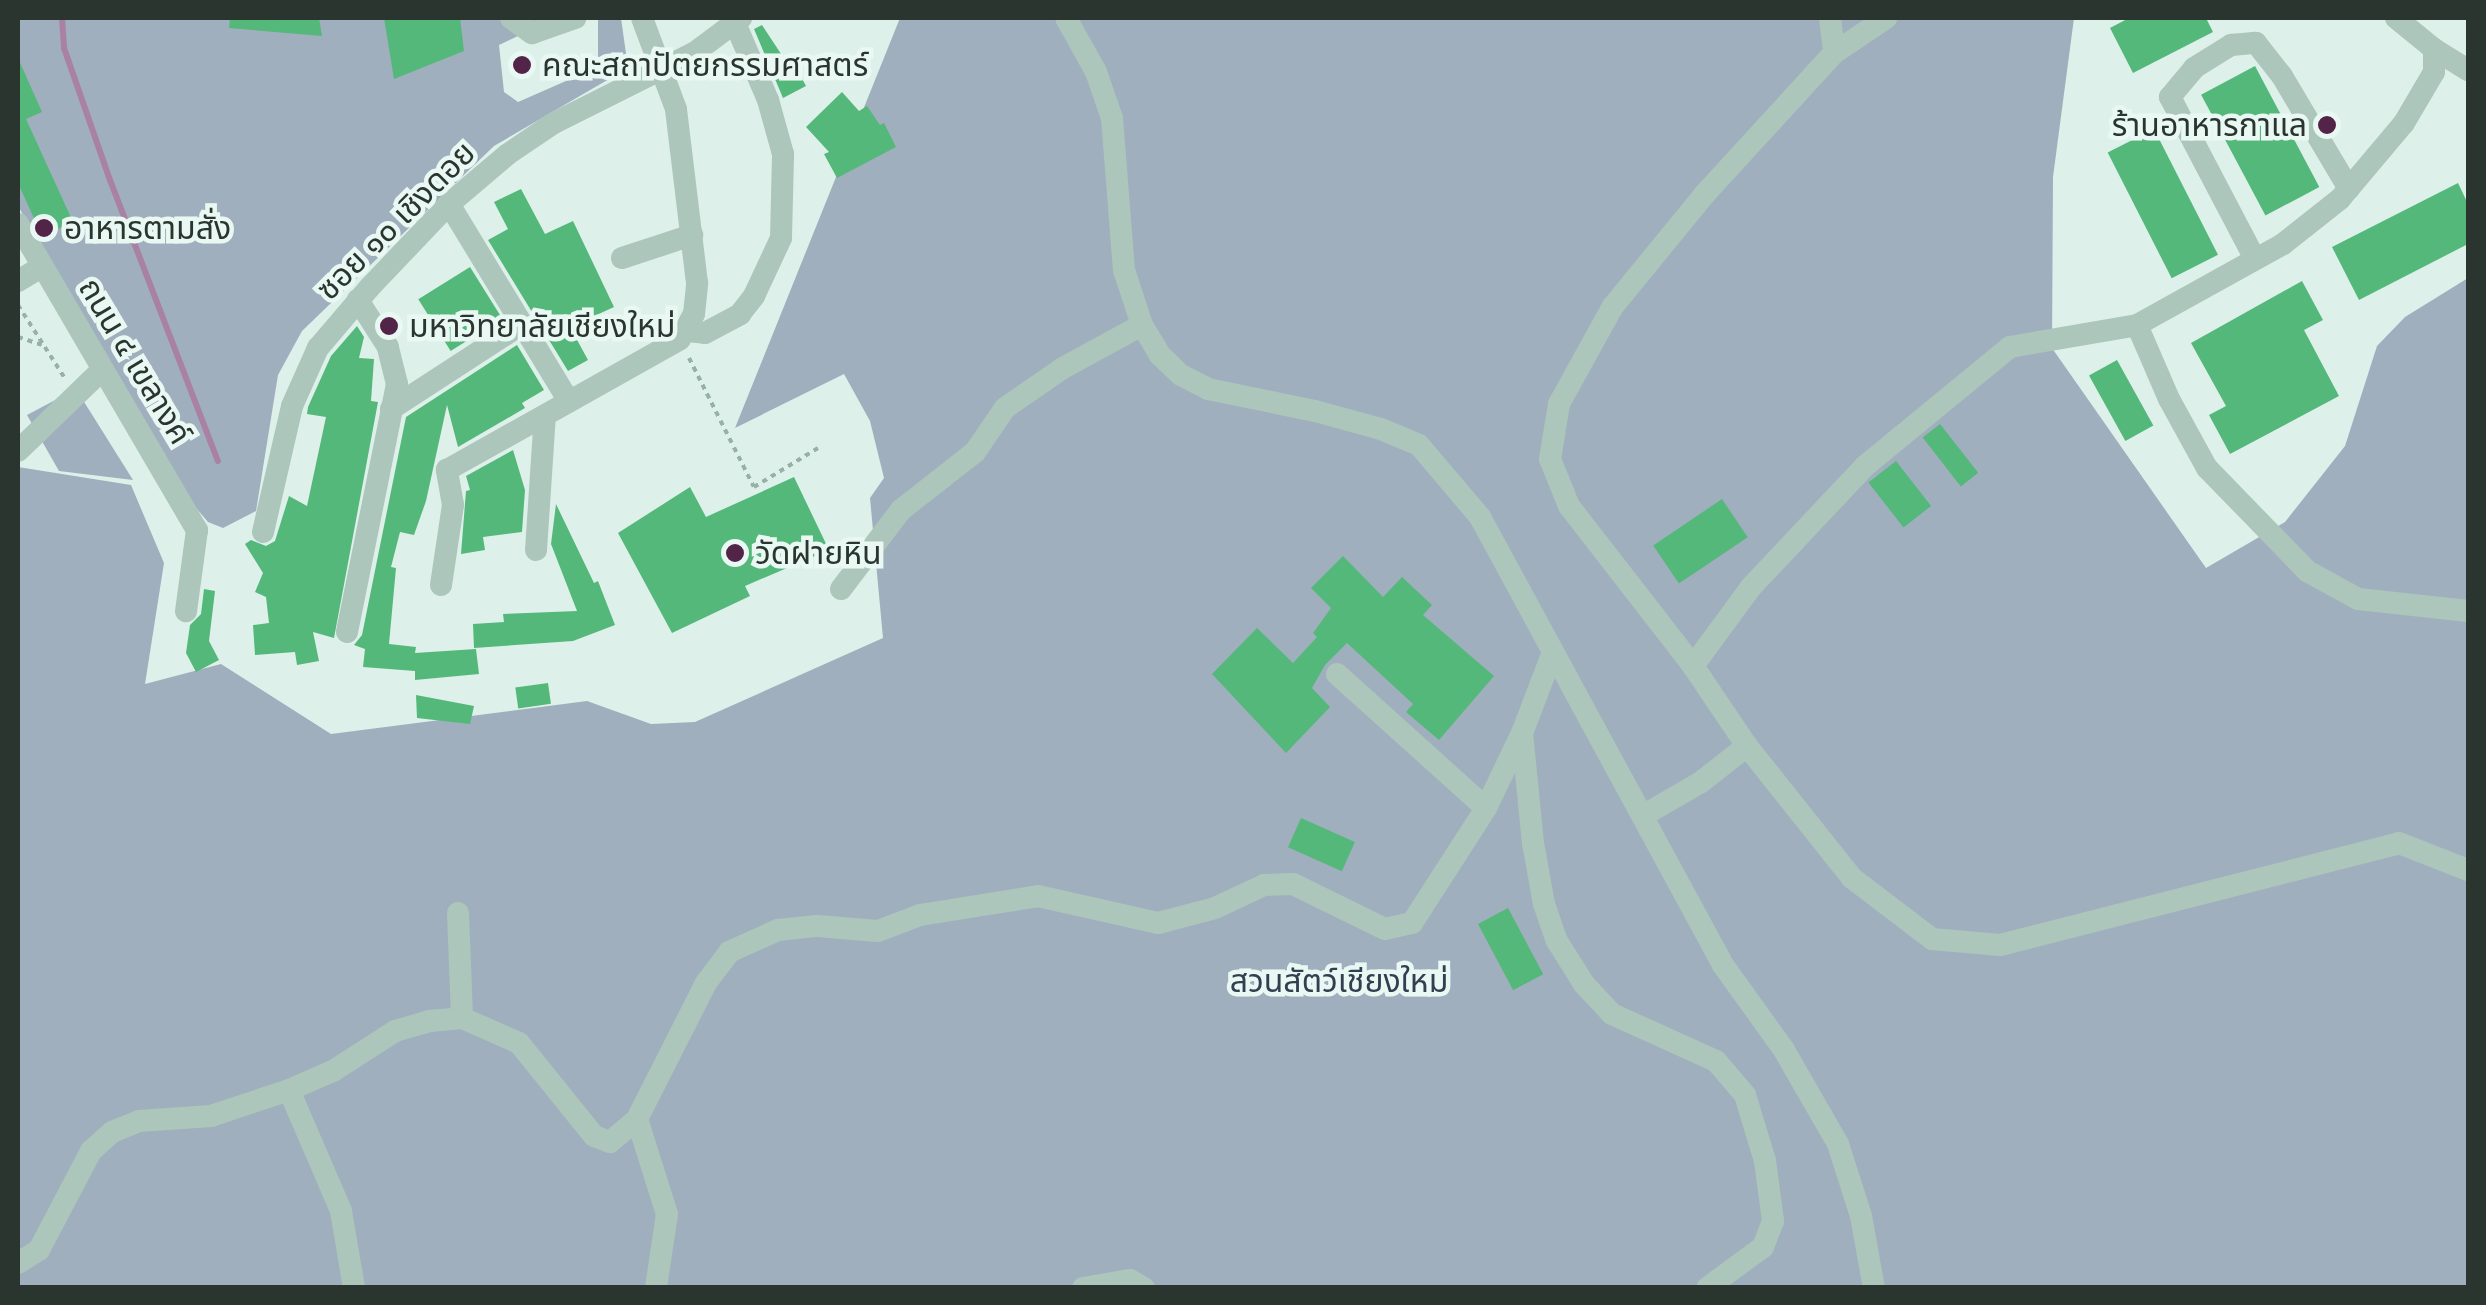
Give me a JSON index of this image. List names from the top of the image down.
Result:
{
  "streets": {
    "street": ["ซอย ๑๐ เชิงดอย", "ถนน ๔ เขลางค์"]
  },
  "parks": ["สวนสัตว์เชียงใหม่"],
  "places": [
    "คณะสถาปัตยกรรมศาสตร์",
    "ร้านอาหารกาแล",
    "อาหารตามสั่ง",
    "มหาวิทยาลัยเชียงใหม่",
    "วัดฝายหิน"
  ]
}
